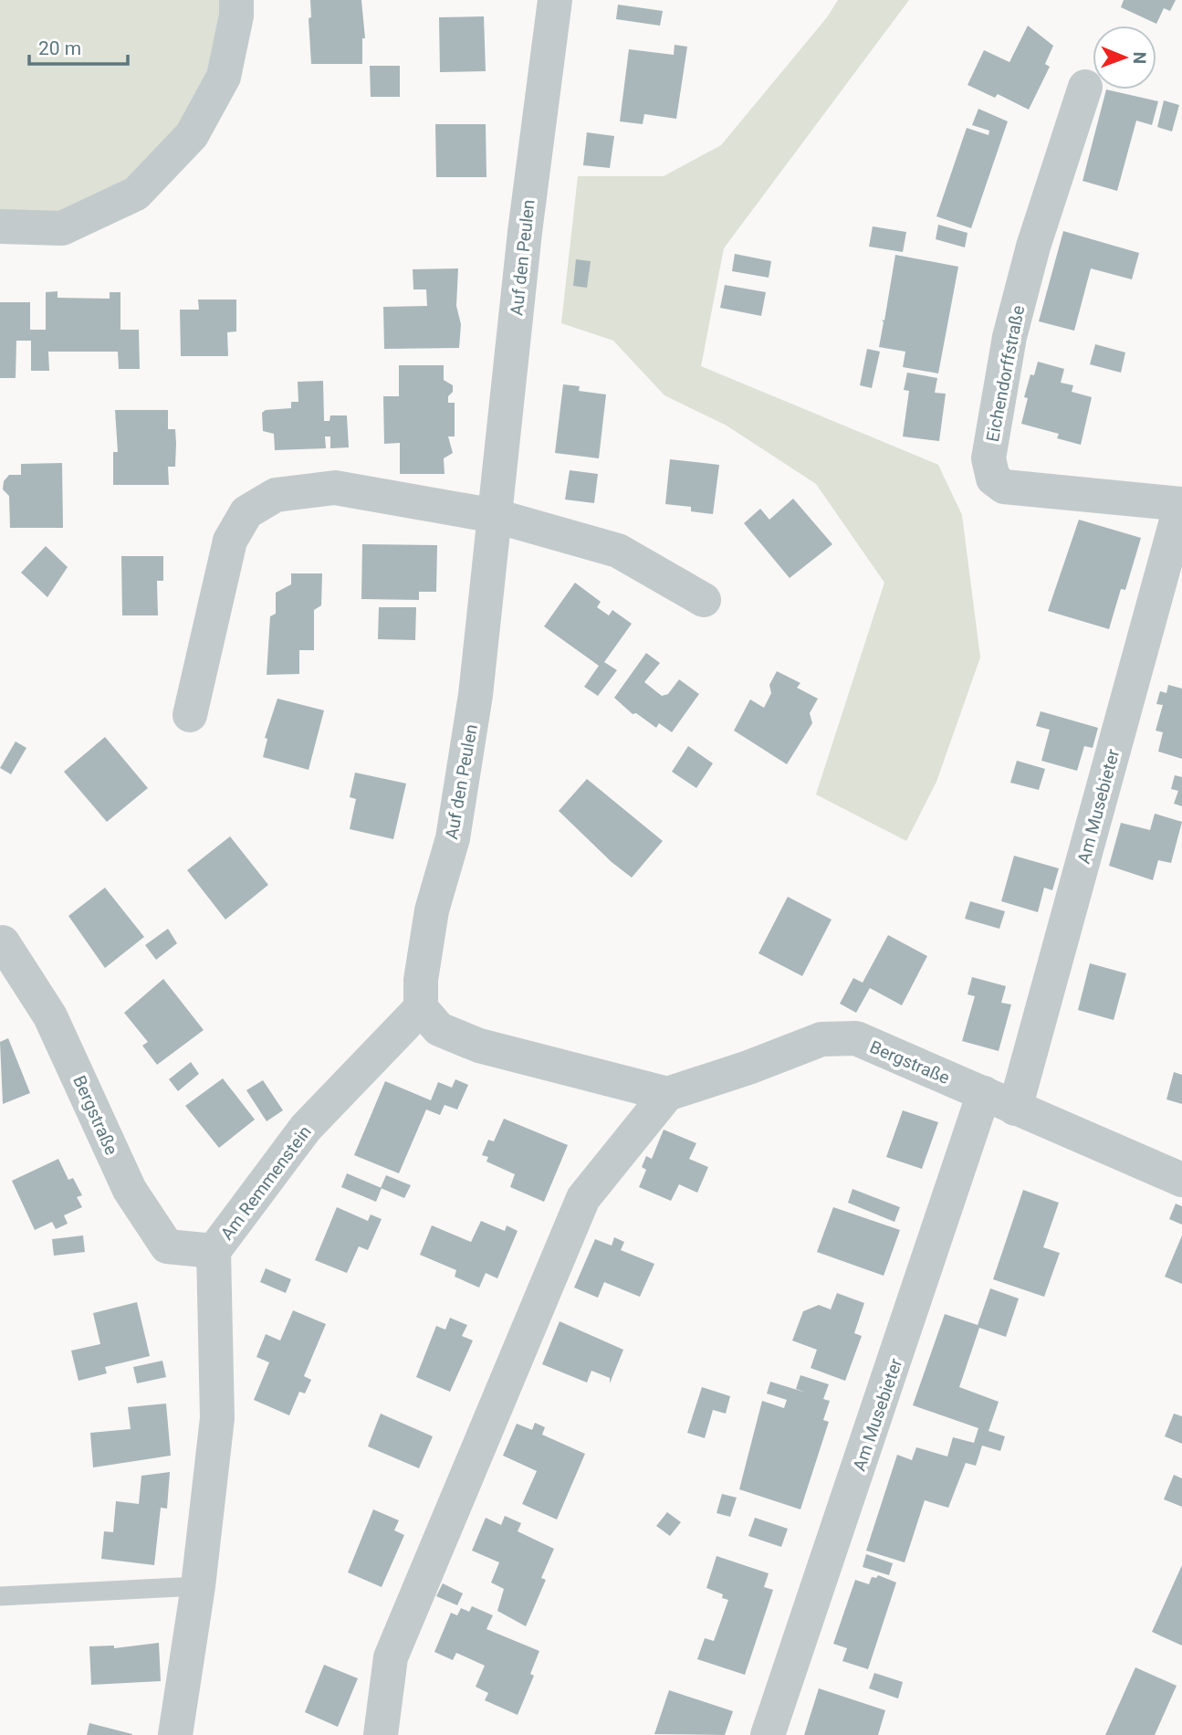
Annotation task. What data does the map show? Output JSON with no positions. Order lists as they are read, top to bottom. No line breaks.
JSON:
{"streets":{"street":["Auf den Peulen","Eichendorffstraße","Am Musebieter","Bergstraße","Am Remmenstein"]},"crossings":[["Auf den Peulen","Am Remmenstein"],["Eichendorffstraße","Am Musebieter"],["Am Musebieter","Bergstraße"],["Bergstraße","Am Remmenstein"]],"scale_bar":"20 m","north":"right"}
